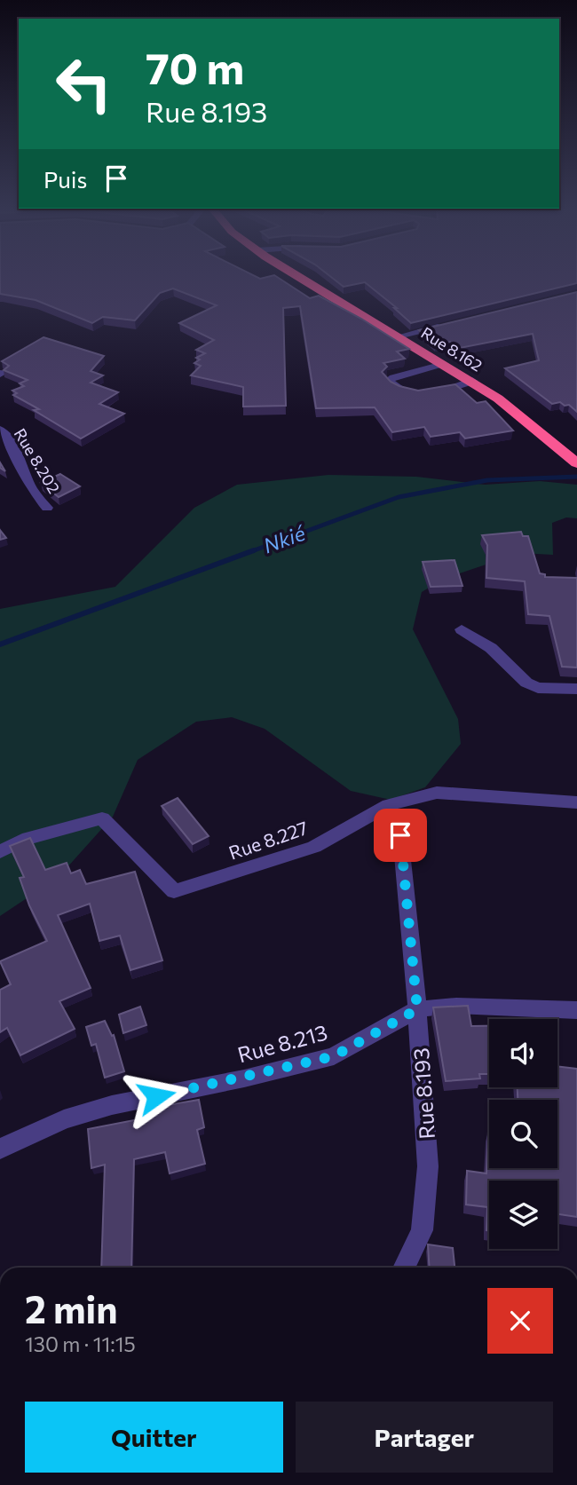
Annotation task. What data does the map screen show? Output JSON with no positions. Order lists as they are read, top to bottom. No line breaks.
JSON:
{"streets":{"highway":["Rue 8.162"],"street":["Rue 8.202","Rue 8.227","Rue 8.213","Rue 8.193"]},"crossings":[["Rue 8.213","Rue 8.193"]],"water":["Nkié"],"page":{"turn":["70 m","Rue 8.193"],"then":"Puis","heading":["2 min","130 m · 11:15"],"buttons":["Quitter","Partager"]}}
